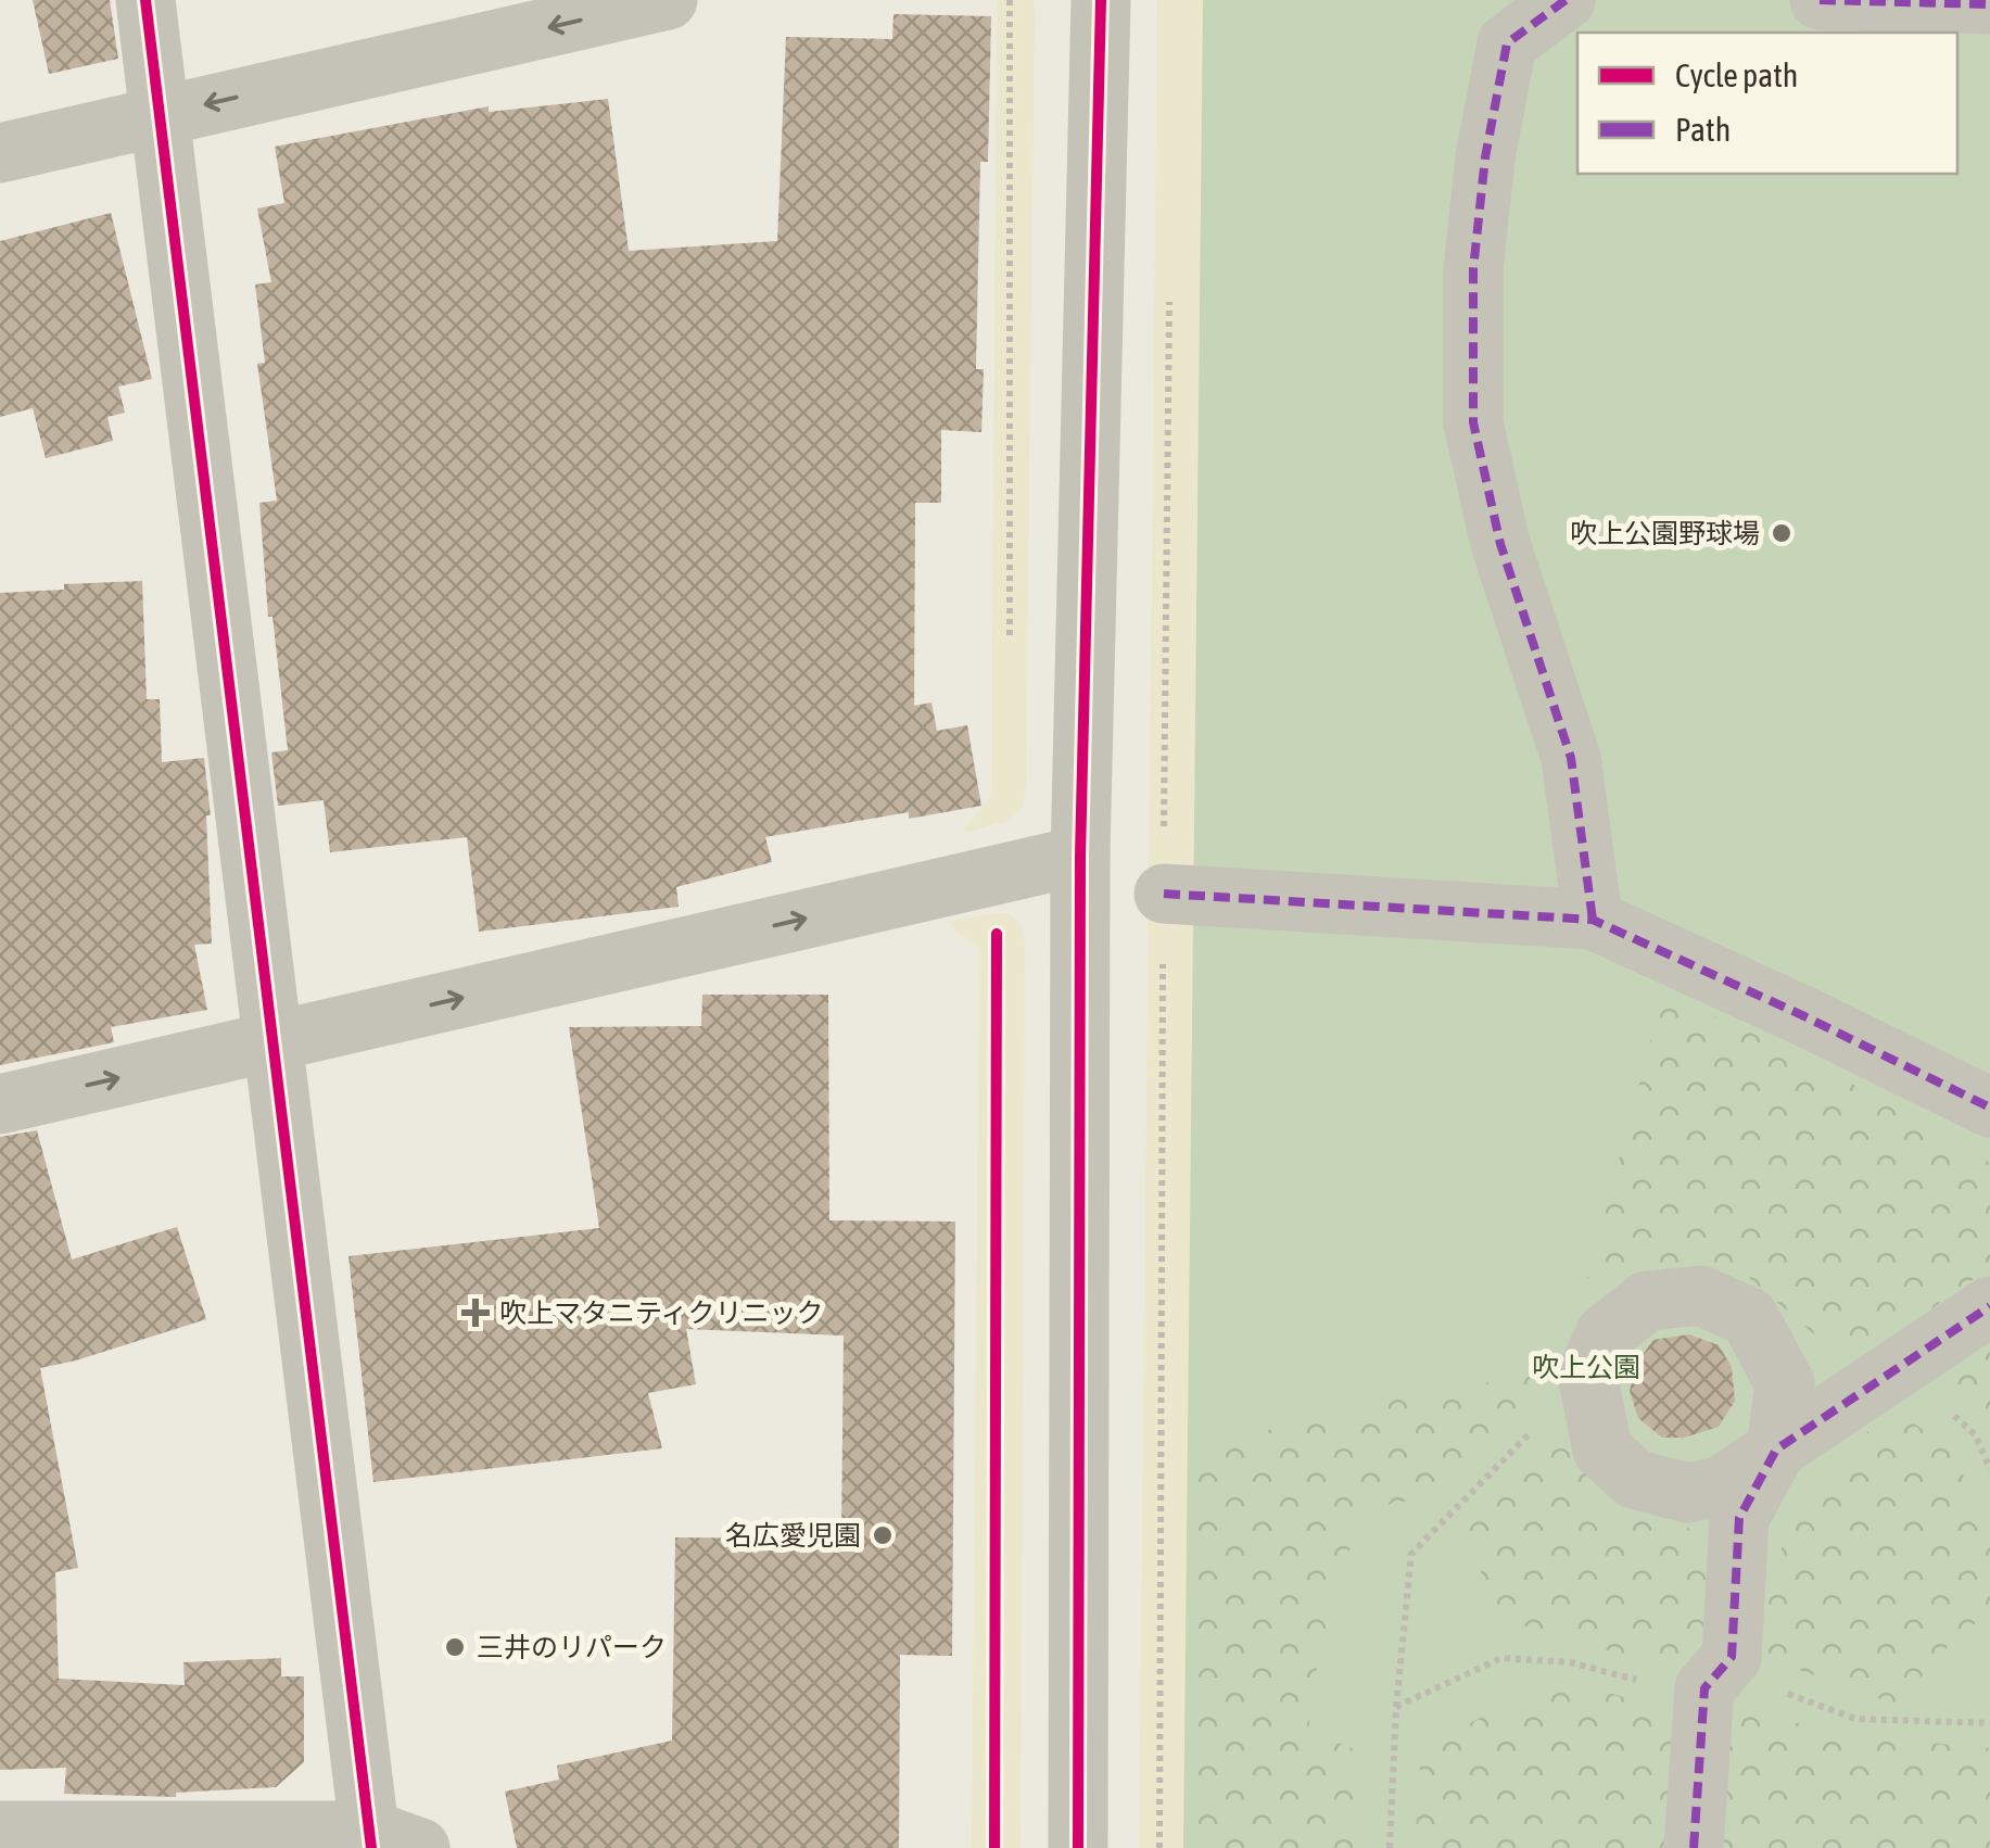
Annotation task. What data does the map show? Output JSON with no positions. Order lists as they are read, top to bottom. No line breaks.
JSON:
{"parks":["吹上公園"],"places":{"other":["吹上公園野球場","名広愛児園","三井のリパーク"],"health":["吹上マタニティクリニック"]},"legend":["Cycle path","Path"]}
